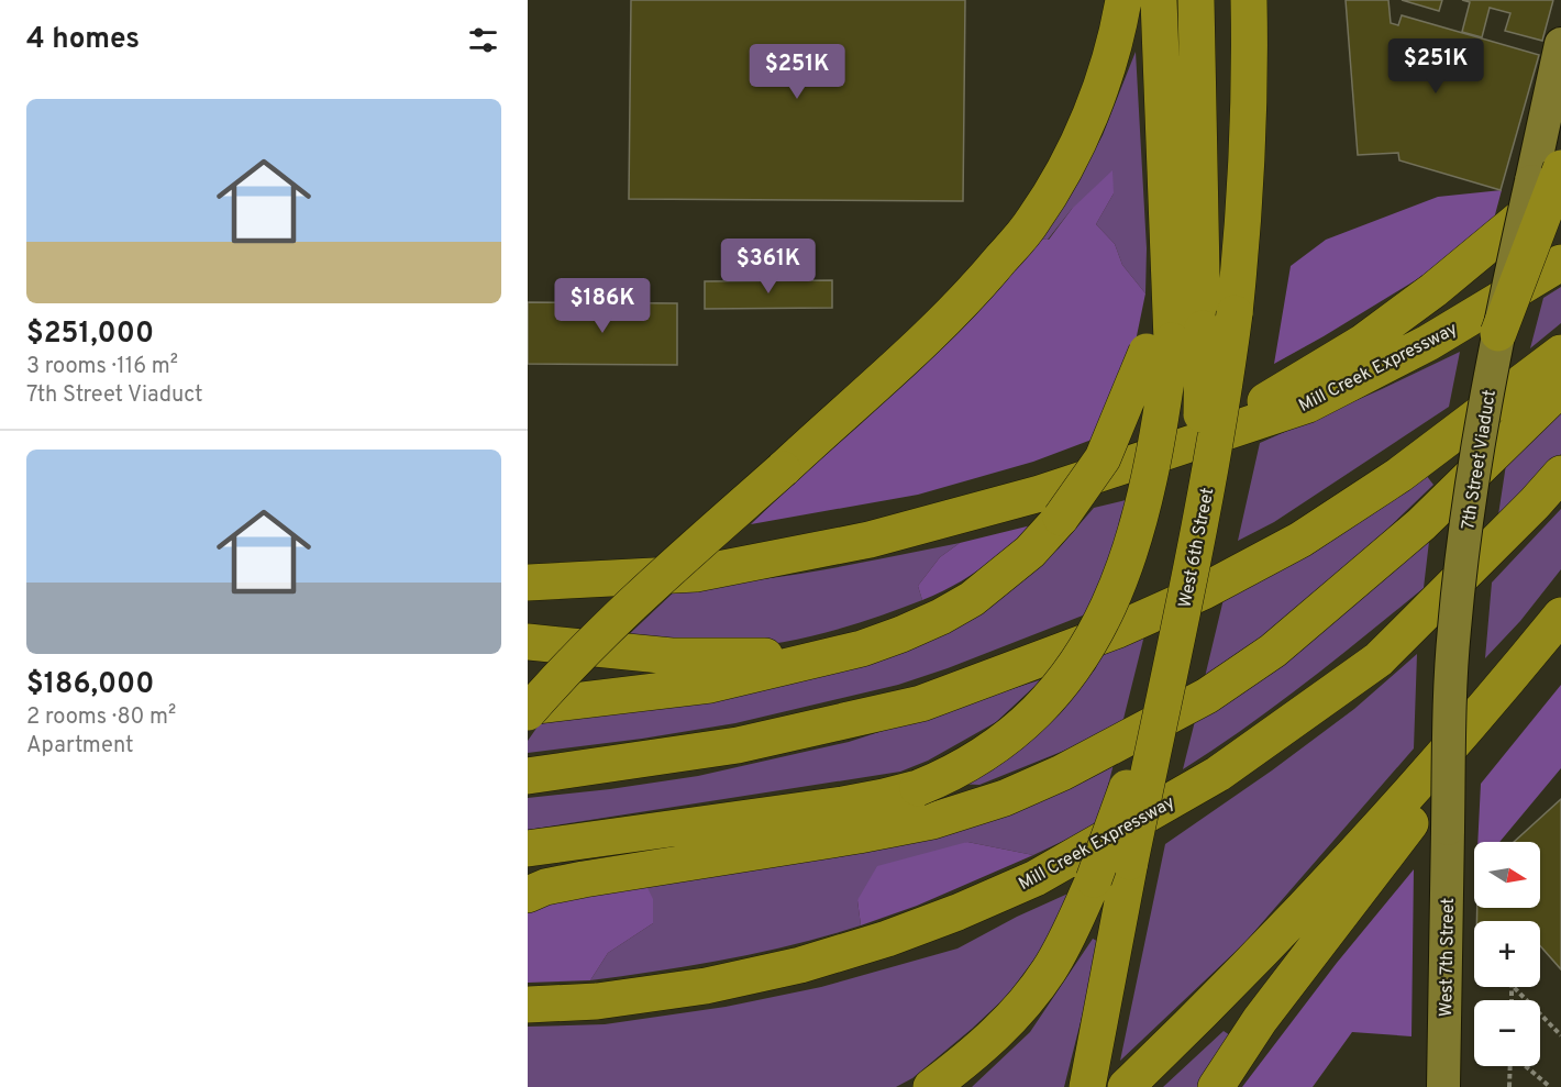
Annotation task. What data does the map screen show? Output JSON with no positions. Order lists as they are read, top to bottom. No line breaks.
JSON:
{"streets":{"highway":["Mill Creek Expressway","West 6th Street"],"main road":["7th Street Viaduct","West 7th Street"]},"crossings":[["7th Street Viaduct","West 7th Street"]],"north":"right","page":{"heading":"4 homes","price":["$251K","$251K","$361K","$186K"],"list":[{"name":"$251,000","note":"3 rooms · 116 m² · 7th Street Viaduct"},{"name":"$186,000","note":"2 rooms · 80 m² · Apartment"}],"map_buttons":["+","−"]}}
